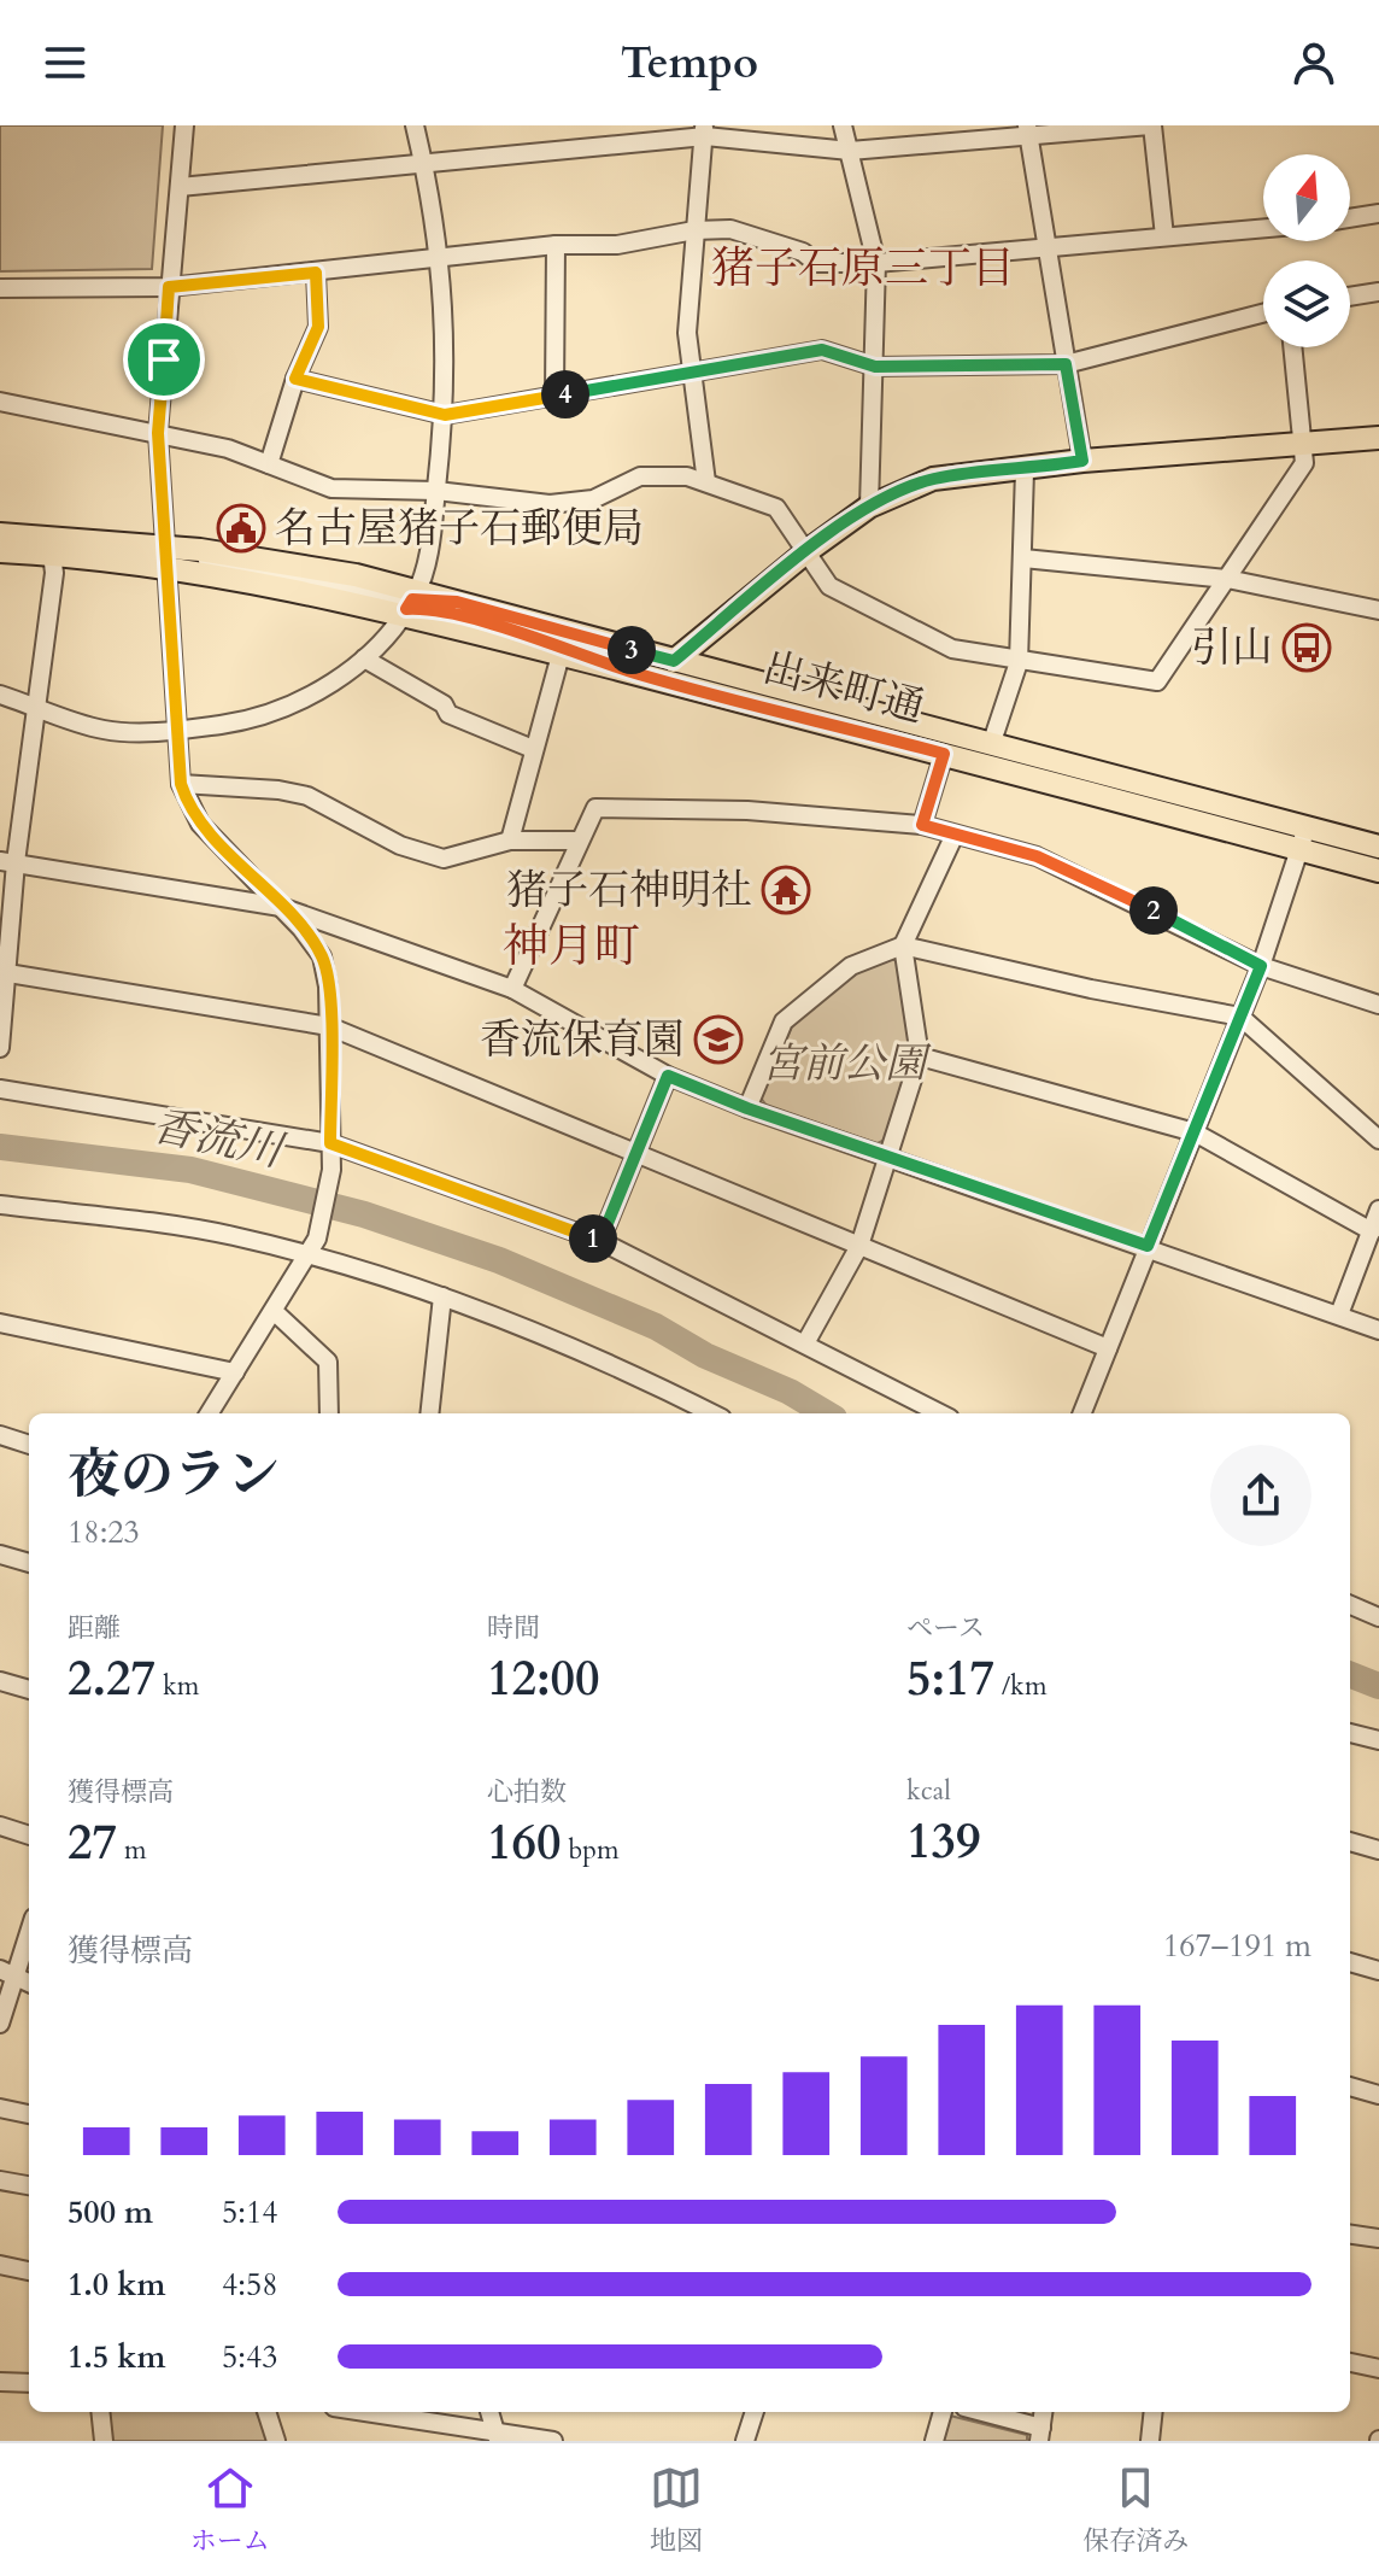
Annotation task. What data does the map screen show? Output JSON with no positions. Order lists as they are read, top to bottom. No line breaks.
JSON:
{"streets":{"main road":["出来町通"]},"districts":["猪子石原三丁目","神月町"],"water":["香流川"],"parks":["宮前公園"],"places":{"public building":["名古屋猪子石郵便局"],"bus stop":["引山"],"temple":["猪子石神明社"],"school or university":["香流保育園"]},"north":"top","page":{"header":"Tempo","pins":["4","3","2","1"],"heading":["夜のラン","18:23"],"stats":[["距離","2.27 km"],["時間","12:00"],["ペース","5:17 /km"],["獲得標高","27 m"],["心拍数","160 bpm"],["kcal","139"]],"chart":["獲得標高","167–191 m"],"list":[{"name":"500 m","note":"5:14"},{"name":"1.0 km","note":"4:58"},{"name":"1.5 km","note":"5:43"}],"tabs":["ホーム","地図","保存済み"]}}
